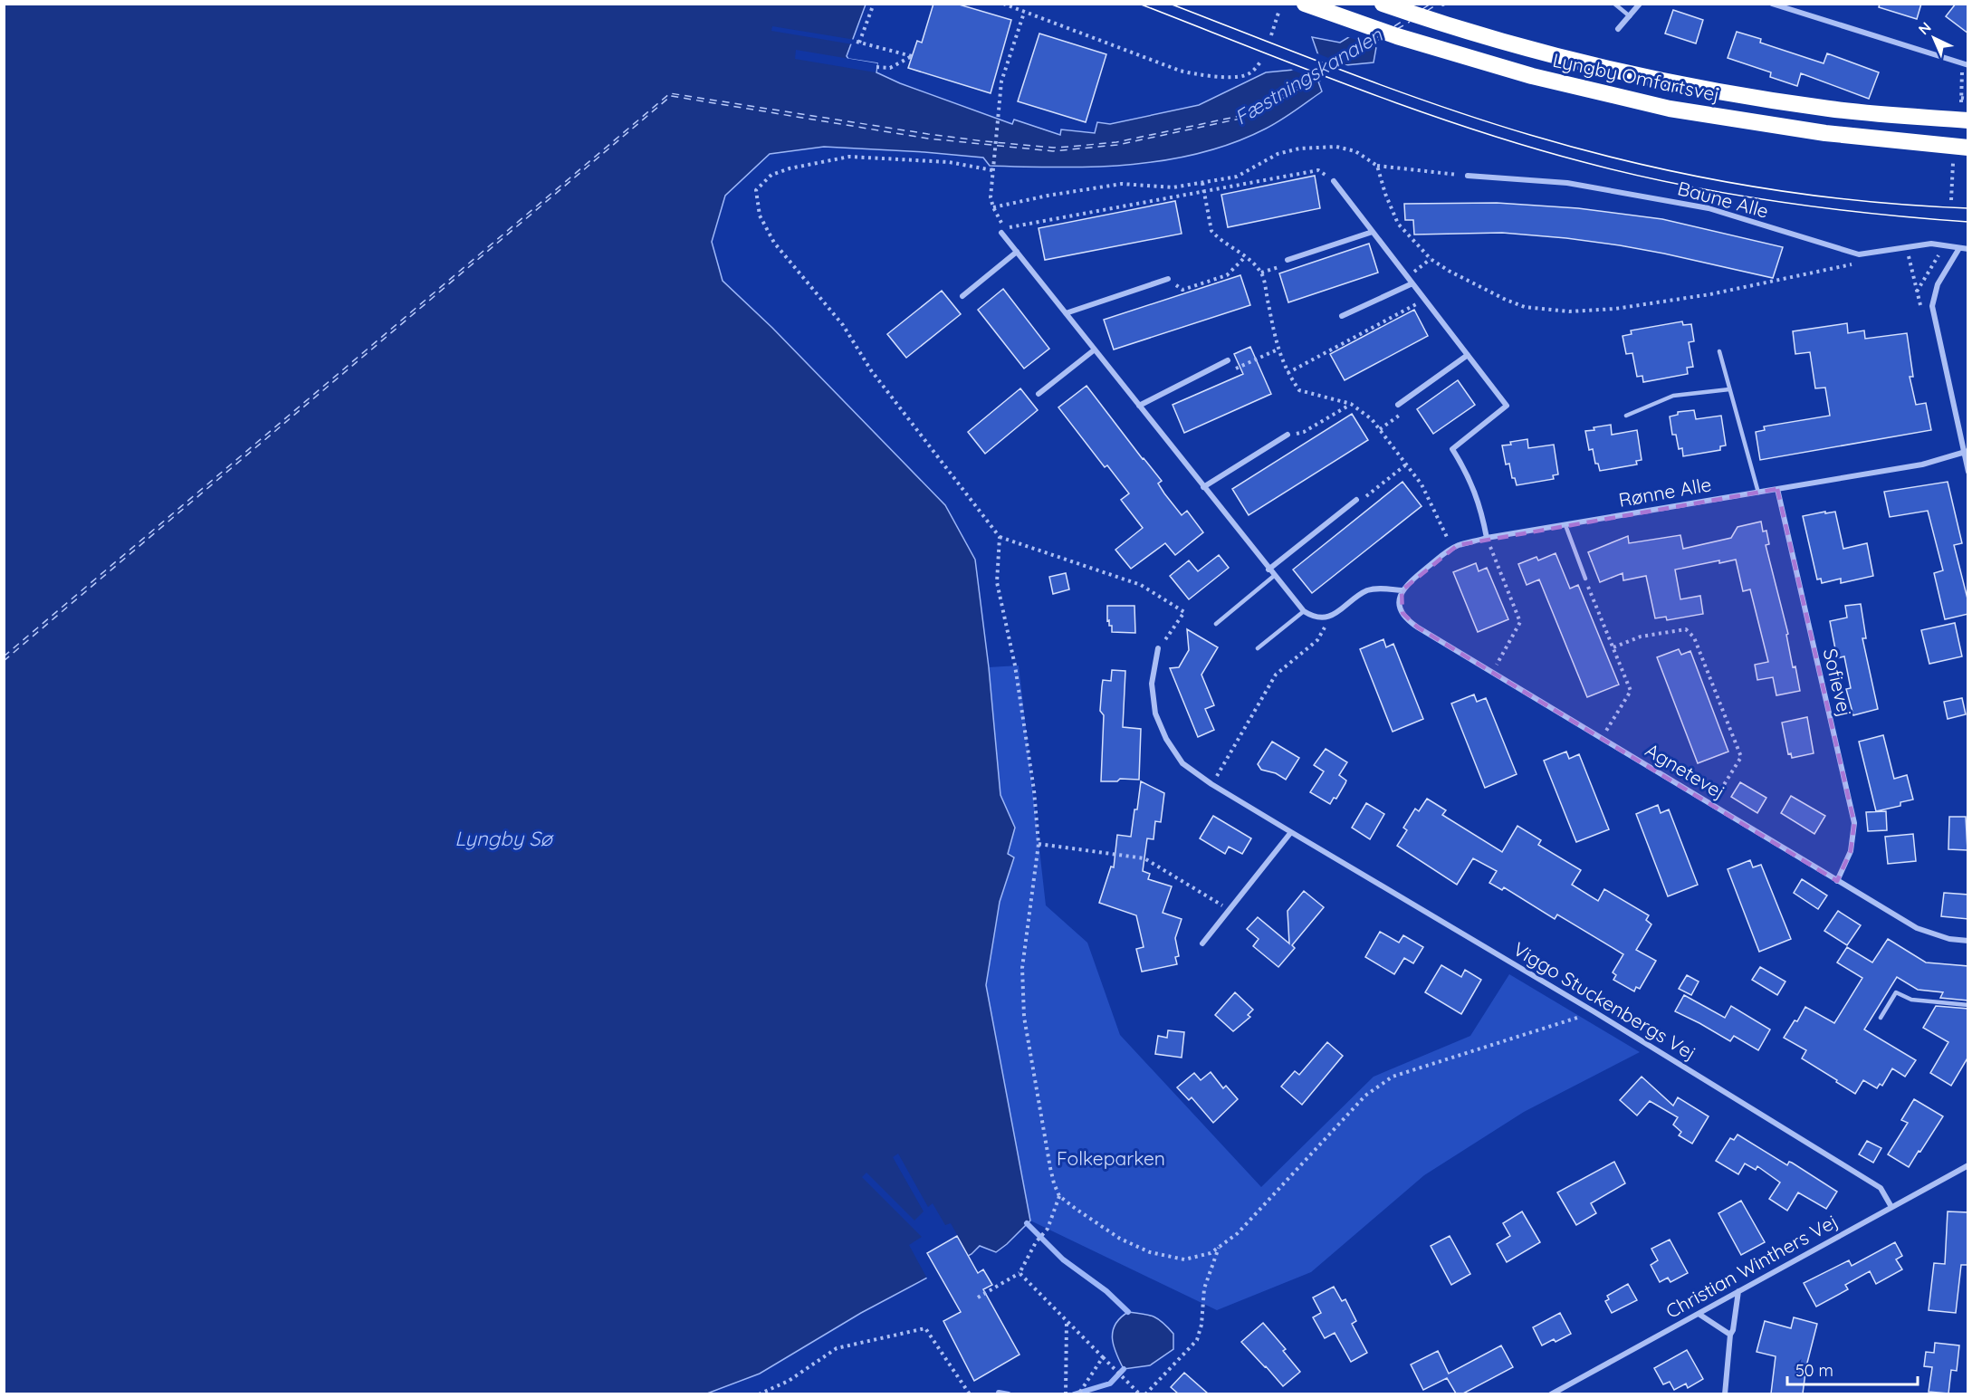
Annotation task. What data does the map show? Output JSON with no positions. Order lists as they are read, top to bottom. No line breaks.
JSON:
{"streets":{"highway":["Lyngby Omfartsvej"],"street":["Baune Alle","Rønne Alle","Sofievej","Agnetevej","Viggo Stuckenbergs Vej","Christian Winthers Vej"]},"crossings":[["Rønne Alle","Sofievej"],["Rønne Alle","Agnetevej"],["Sofievej","Agnetevej"],["Viggo Stuckenbergs Vej","Christian Winthers Vej"]],"water":["Fæstningskanalen","Lyngby Sø"],"parks":["Folkeparken"],"scale_bar":"50 m","north":"top left"}
